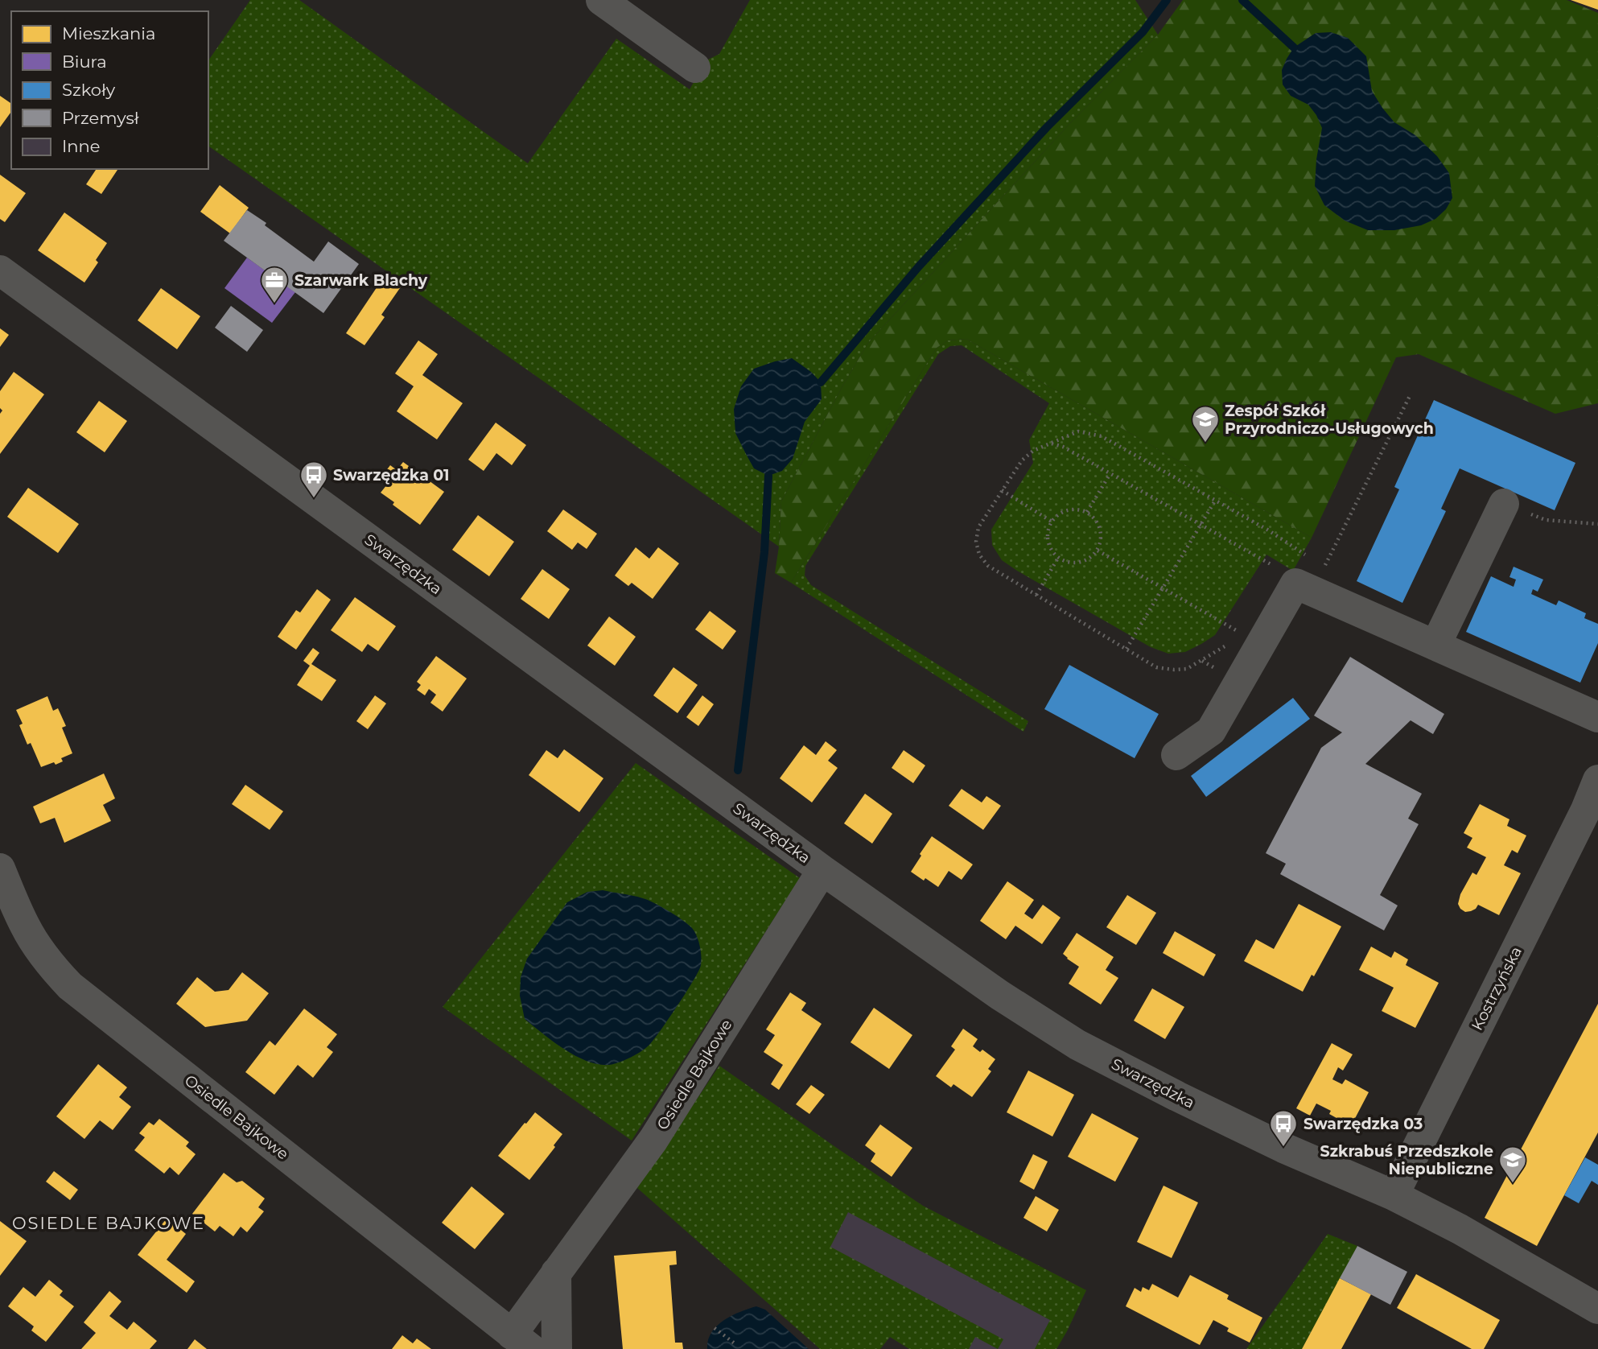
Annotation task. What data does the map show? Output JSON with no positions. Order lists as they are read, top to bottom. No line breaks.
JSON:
{"streets":{"street":["Swarzędzka","Kostrzyńska","Osiedle Bajkowe"]},"crossings":[["Swarzędzka","Kostrzyńska"],["Swarzędzka","Osiedle Bajkowe"]],"districts":["OSIEDLE BAJKOWE"],"places":{"office":["Szarwark Blachy"],"school or university":["Zespół Szkół Przyrodniczo-Usługowych","Szkrabuś Przedszkole Niepubliczne"],"bus stop":["Swarzędzka 01","Swarzędzka 03"]},"legend":["Mieszkania","Biura","Szkoły","Przemysł","Inne"]}
